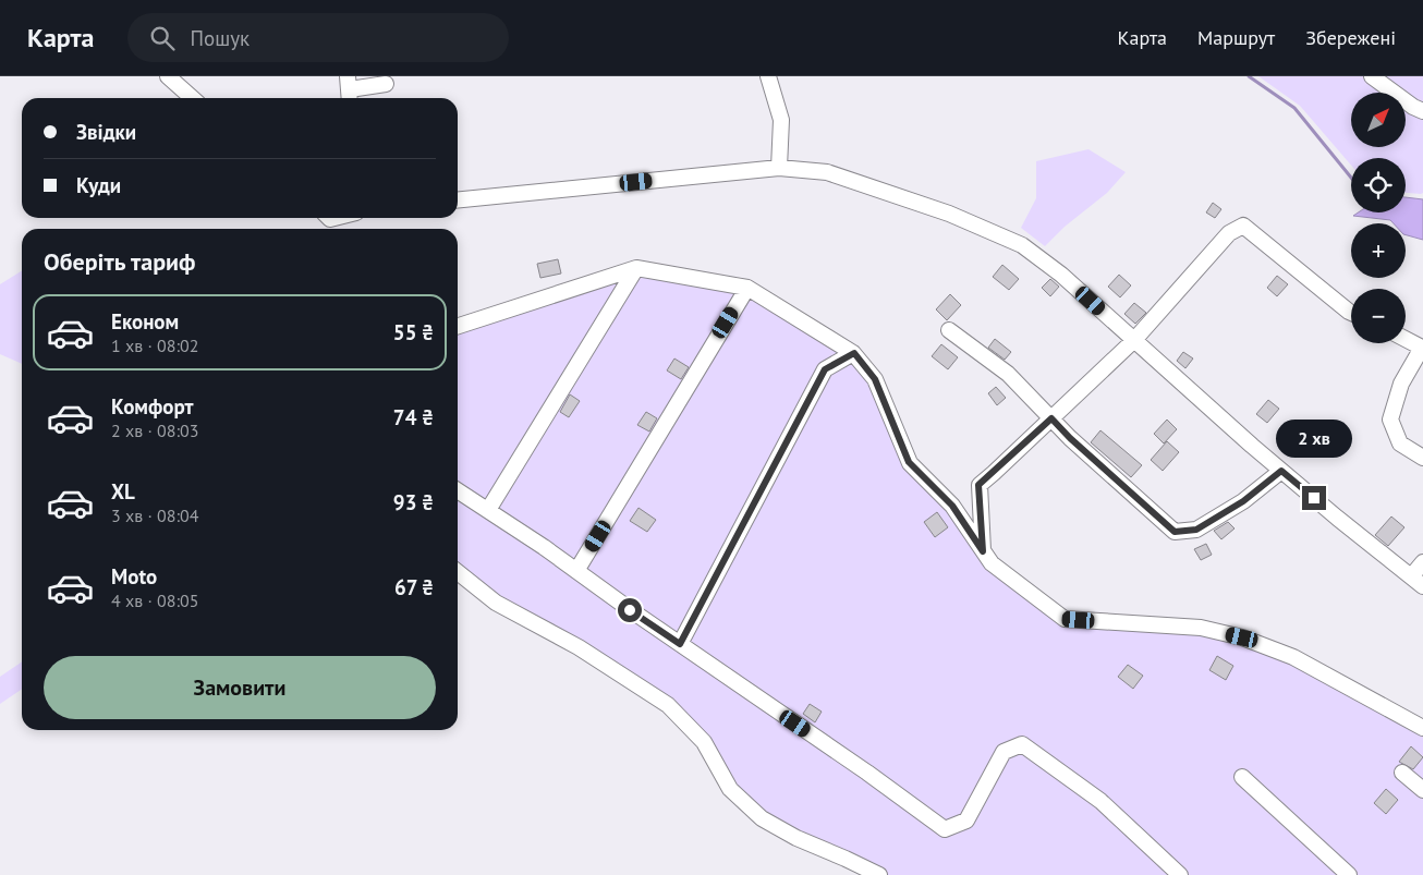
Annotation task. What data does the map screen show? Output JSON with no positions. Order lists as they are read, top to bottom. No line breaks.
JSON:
{"north":"top right","page":{"header":"Карта","search":"Пошук","nav":["Карта","Маршрут","Збережені"],"map_buttons":["+","−"],"banner":["Звідки","Куди"],"heading":"Оберіть тариф","list":[{"name":"Економ","note":"1 хв · 08:02","value":"55 ₴"},{"name":"Комфорт","note":"2 хв · 08:03","value":"74 ₴"},{"name":"XL","note":"3 хв · 08:04","value":"93 ₴"},{"name":"Moto","note":"4 хв · 08:05","value":"67 ₴"}],"bubble":"2 хв","buttons":"Замовити"}}
